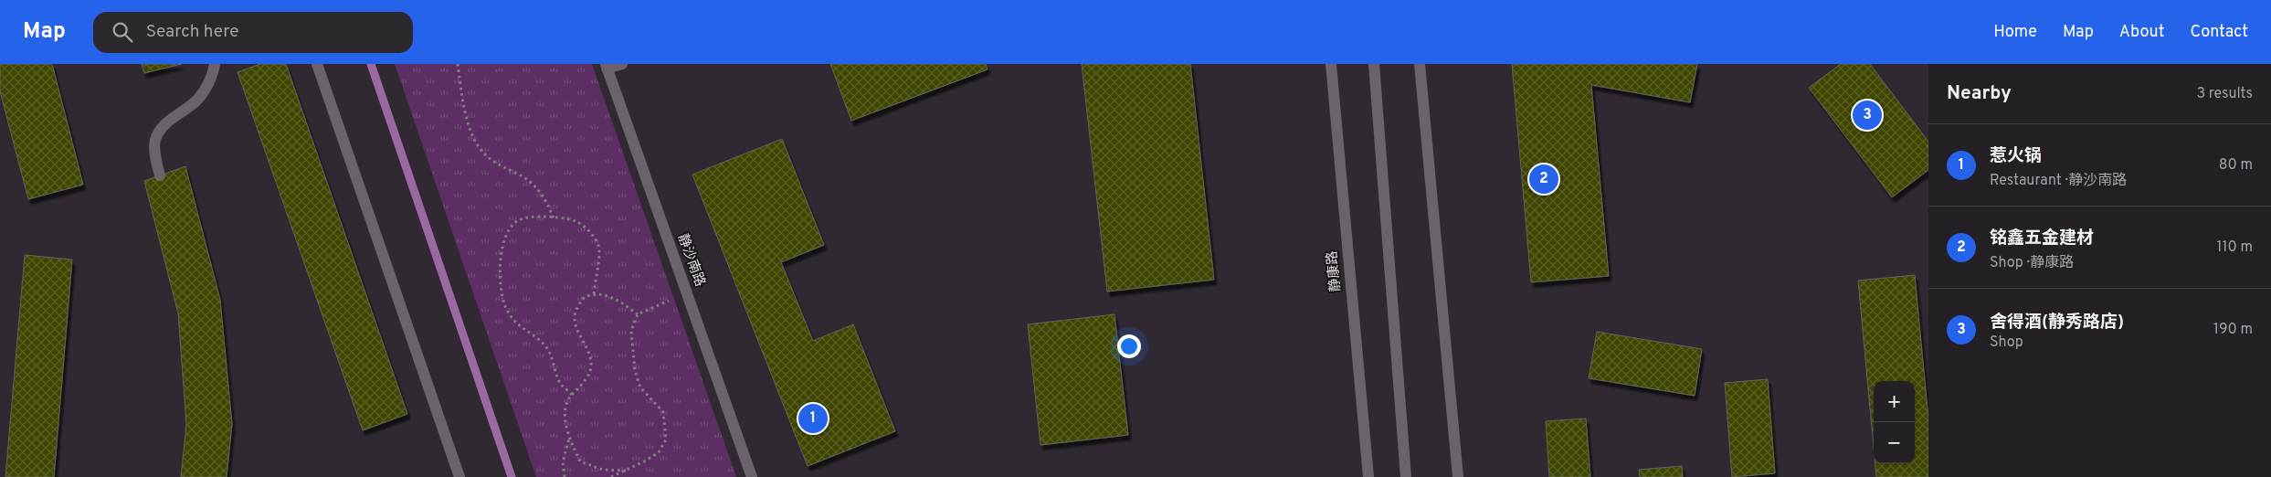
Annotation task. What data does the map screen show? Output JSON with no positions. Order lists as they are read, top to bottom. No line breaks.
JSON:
{"streets":{"street":["静沙南路","静康路"]},"page":{"header":"Map","search":"Search here","nav":["Home","Map","About","Contact"],"heading":["Nearby","3 results"],"pins":["3","2","1"],"list":[{"mark":"1","name":"惹火锅","note":"Restaurant · 静沙南路","value":"80 m"},{"mark":"2","name":"铭鑫五金建材","note":"Shop · 静康路","value":"110 m"},{"mark":"3","name":"舍得酒(静秀路店)","note":"Shop","value":"190 m"}],"map_buttons":["+","−"]}}
